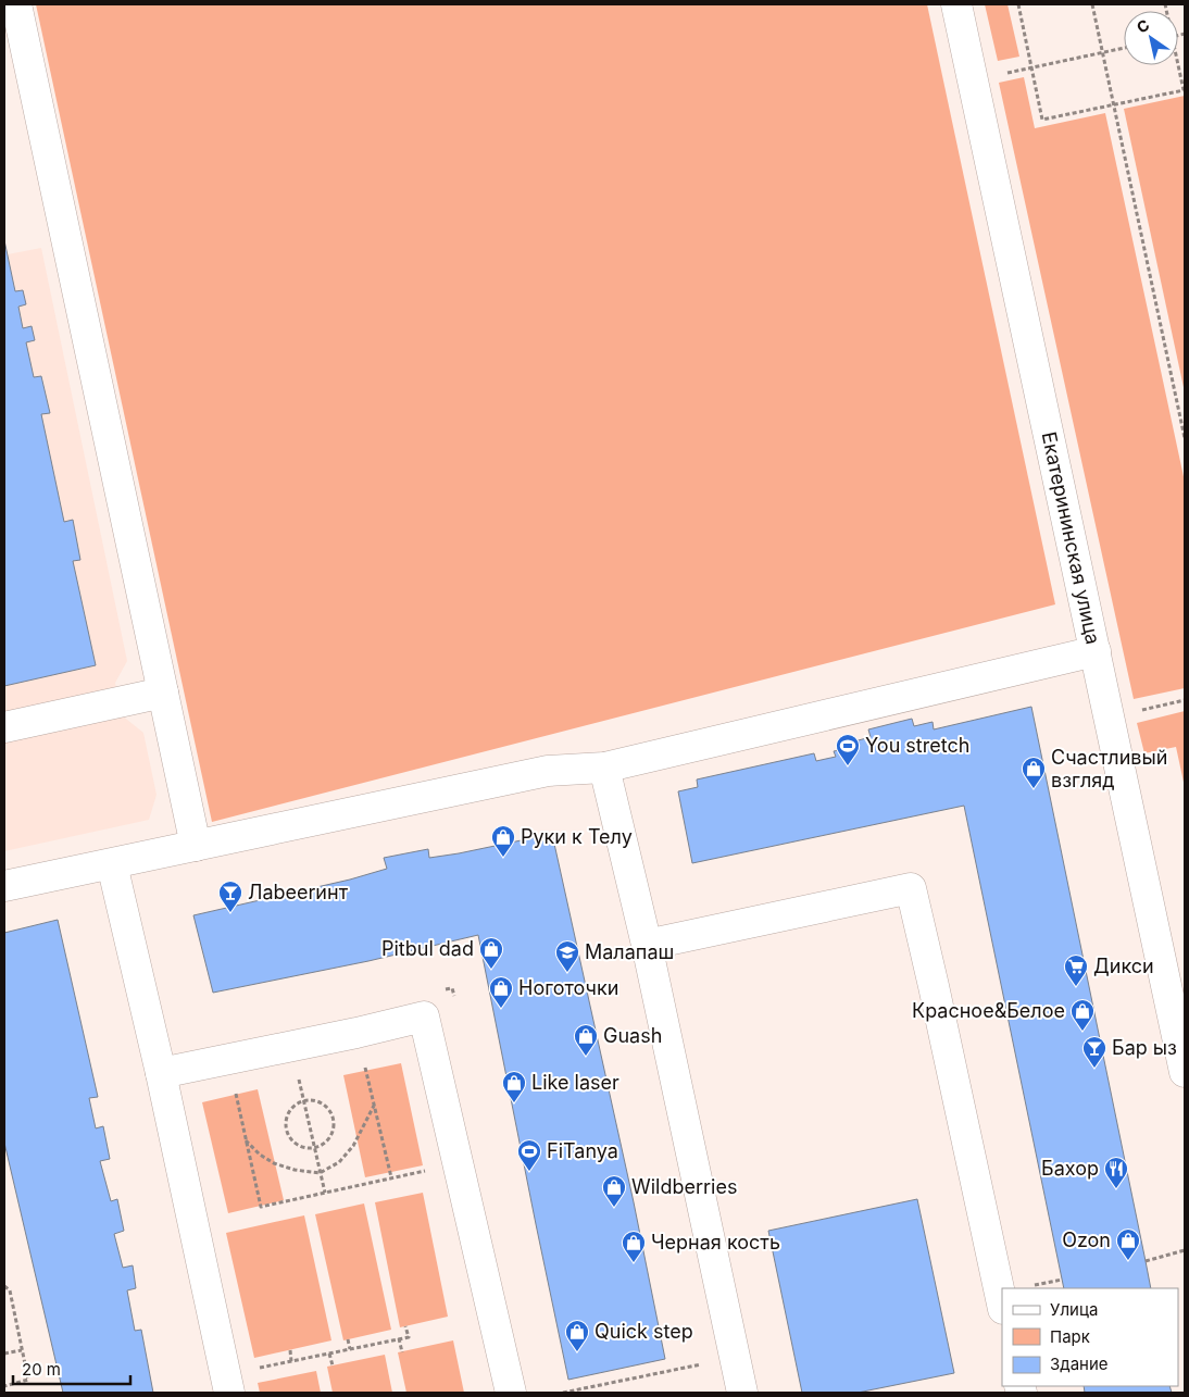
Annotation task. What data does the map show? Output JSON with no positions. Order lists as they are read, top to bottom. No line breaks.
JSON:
{"streets":{"street":["Екатерининская улица"]},"places":{"sports":["You stretch","FiTanya"],"shop":["Счастливый взгляд","Руки к Телу","Pitbul dad","Ноготочки","Красное&Белое","Guash","Like laser","Wildberries","Ozon","Черная кость","Quick step"],"bar":["Лаbeerинт","Бар ыз"],"school or university":["Малапаш"],"supermarket":["Дикси"],"restaurant":["Бахор"]},"legend":["Улица","Парк","Здание"],"scale_bar":"20 m","north":"top left"}
